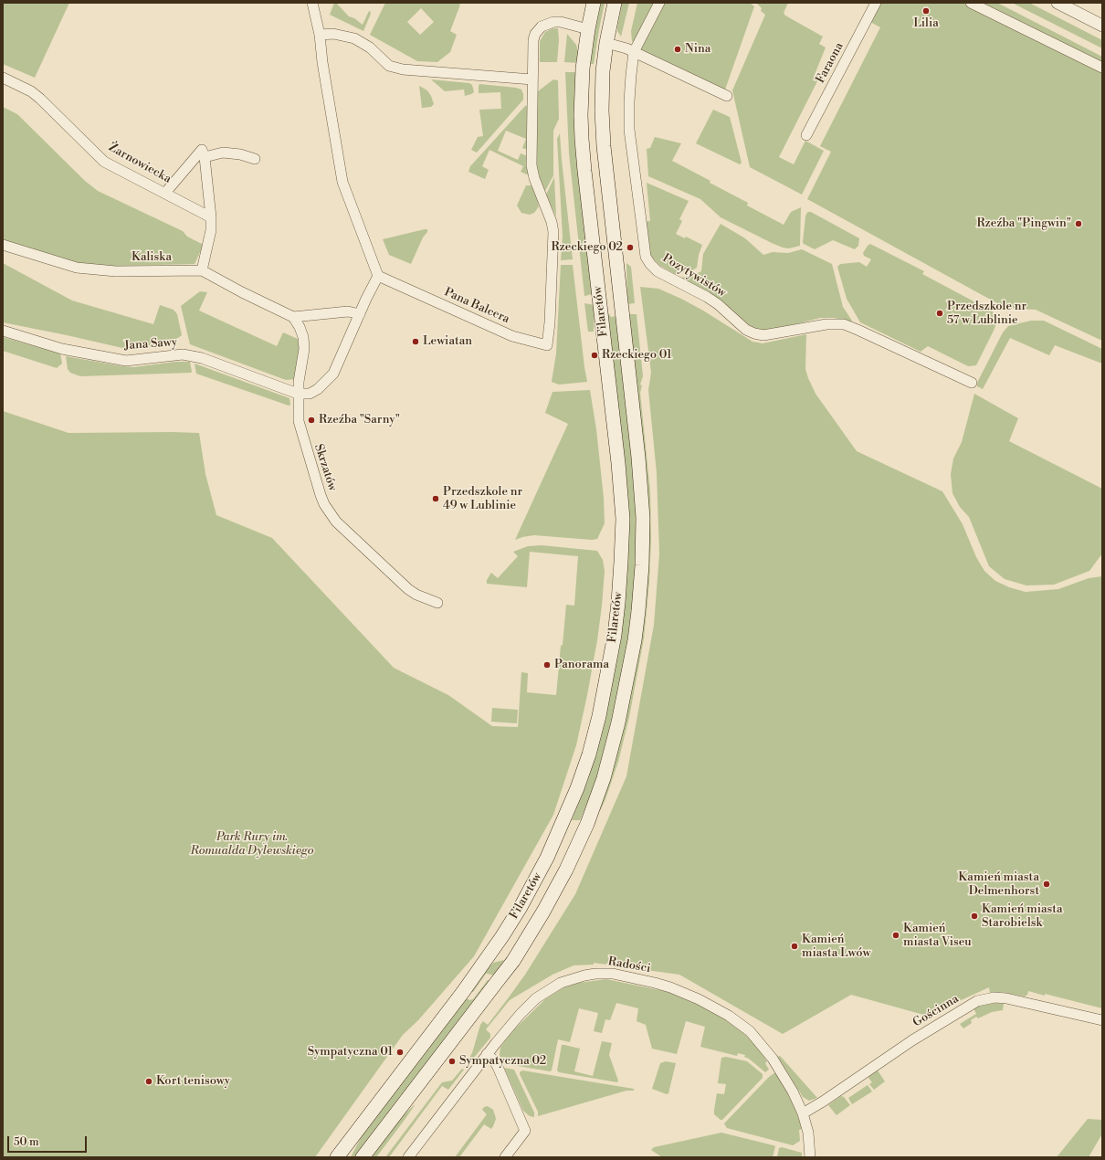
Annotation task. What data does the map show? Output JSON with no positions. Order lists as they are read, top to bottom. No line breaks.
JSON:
{"streets":{"main road":["Filaretów"],"street":["Faraona","Żarnowiecka","Kaliska","Pozytywistów","Pana Balcera","Jana Sawy","Skrzatów","Radości","Gościnna"]},"crossings":[["Pana Balcera","Filaretów"],["Jana Sawy","Skrzatów"],["Radości","Gościnna"]],"parks":["Park Rury im. Romualda Dylewskiego"],"places":["Lilia","Nina","Rzeźba \"Pingwin\"","Rzeckiego 02","Przedszkole nr 57 w Lublinie","Lewiatan","Rzeckiego 01","Rzeźba \"Sarny\"","Przedszkole nr 49 w Lublinie","Panorama","Kamień miasta Delmenhorst","Kamień miasta Starobielsk","Kamień miasta Viseu","Kamień miasta Lwów","Sympatyczna 01","Sympatyczna 02","Kort tenisowy"],"scale_bar":"50 m"}
